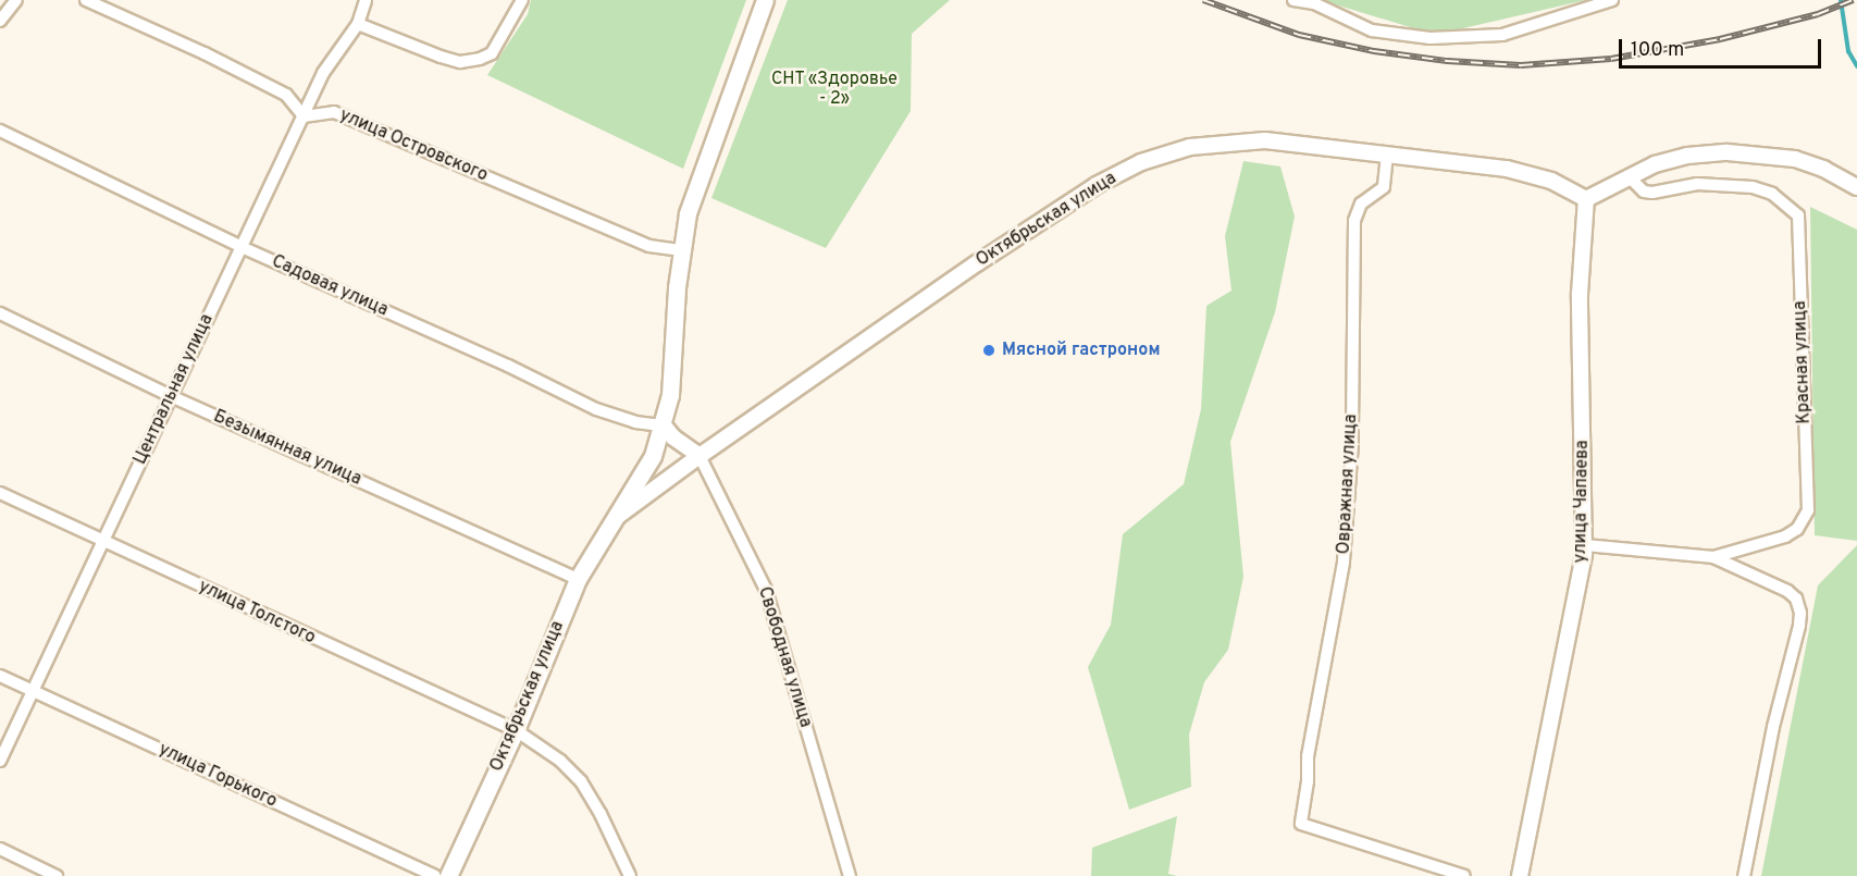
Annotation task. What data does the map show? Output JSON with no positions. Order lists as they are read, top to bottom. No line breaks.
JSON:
{"streets":{"main road":["Октябрьская улица"],"street":["улица Островского","Садовая улица","Красная улица","Центральная улица","Безымянная улица","Овражная улица","улица Чапаева","улица Толстого","Свободная улица","улица Горького"]},"crossings":[["улица Островского","Октябрьская улица"],["улица Островского","Центральная улица"],["Октябрьская улица","Садовая улица"],["Октябрьская улица","Безымянная улица"],["Октябрьская улица","Овражная улица"],["Октябрьская улица","улица Чапаева"],["Октябрьская улица","улица Толстого"],["Октябрьская улица","Свободная улица"],["Садовая улица","Центральная улица"],["Садовая улица","Свободная улица"],["Центральная улица","Безымянная улица"],["Центральная улица","улица Толстого"],["Центральная улица","улица Горького"]],"parks":["СНТ «Здоровье - 2»"],"places":["Мясной гастроном"],"scale_bar":"100 m"}
